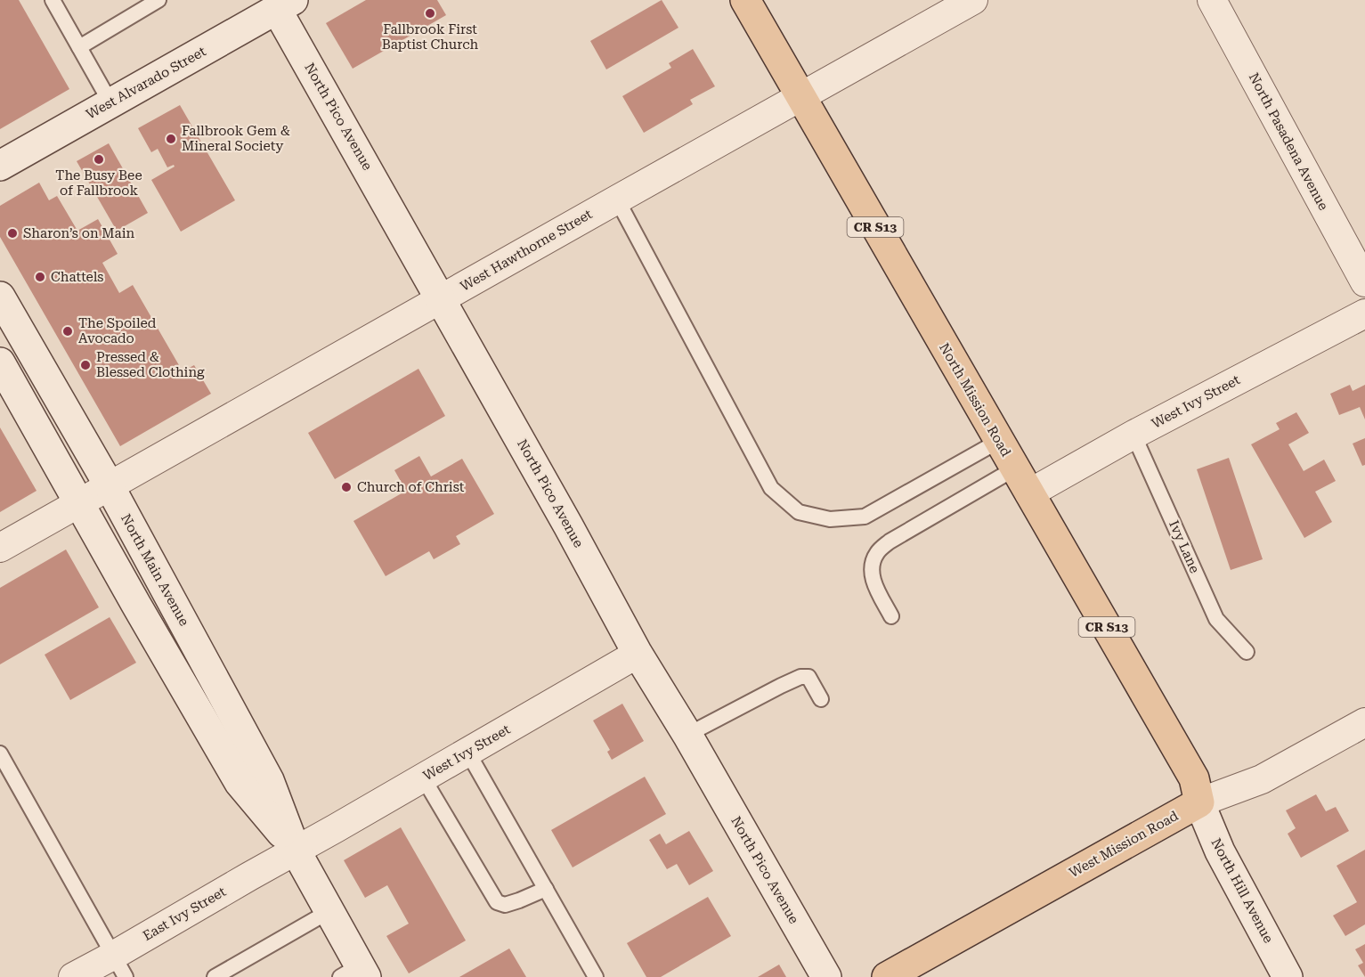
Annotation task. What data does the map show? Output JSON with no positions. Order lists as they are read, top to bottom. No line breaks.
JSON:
{"streets":{"main road":["CR S13","North Mission Road","West Mission Road"],"street":["West Alvarado Street","North Pico Avenue","North Pasadena Avenue","West Hawthorne Street","West Ivy Street","North Main Avenue","North Hill Avenue","East Ivy Street"],"lane":["Ivy Lane"]},"crossings":[["West Alvarado Street","North Pico Avenue"],["North Pico Avenue","West Hawthorne Street"],["North Pico Avenue","West Ivy Street"],["West Hawthorne Street","North Mission Road"],["West Hawthorne Street","North Main Avenue"],["North Mission Road","West Ivy Street"],["North Mission Road","West Mission Road"],["North Mission Road","North Hill Avenue"],["West Ivy Street","Ivy Lane"],["West Ivy Street","North Main Avenue"],["West Ivy Street","East Ivy Street"],["North Main Avenue","East Ivy Street"],["West Mission Road","North Hill Avenue"]],"places":["Fallbrook First Baptist Church","Fallbrook Gem & Mineral Society","The Busy Bee of Fallbrook","Sharon’s on Main","Chattels","The Spoiled Avocado","Pressed & Blessed Clothing","Church of Christ"]}
